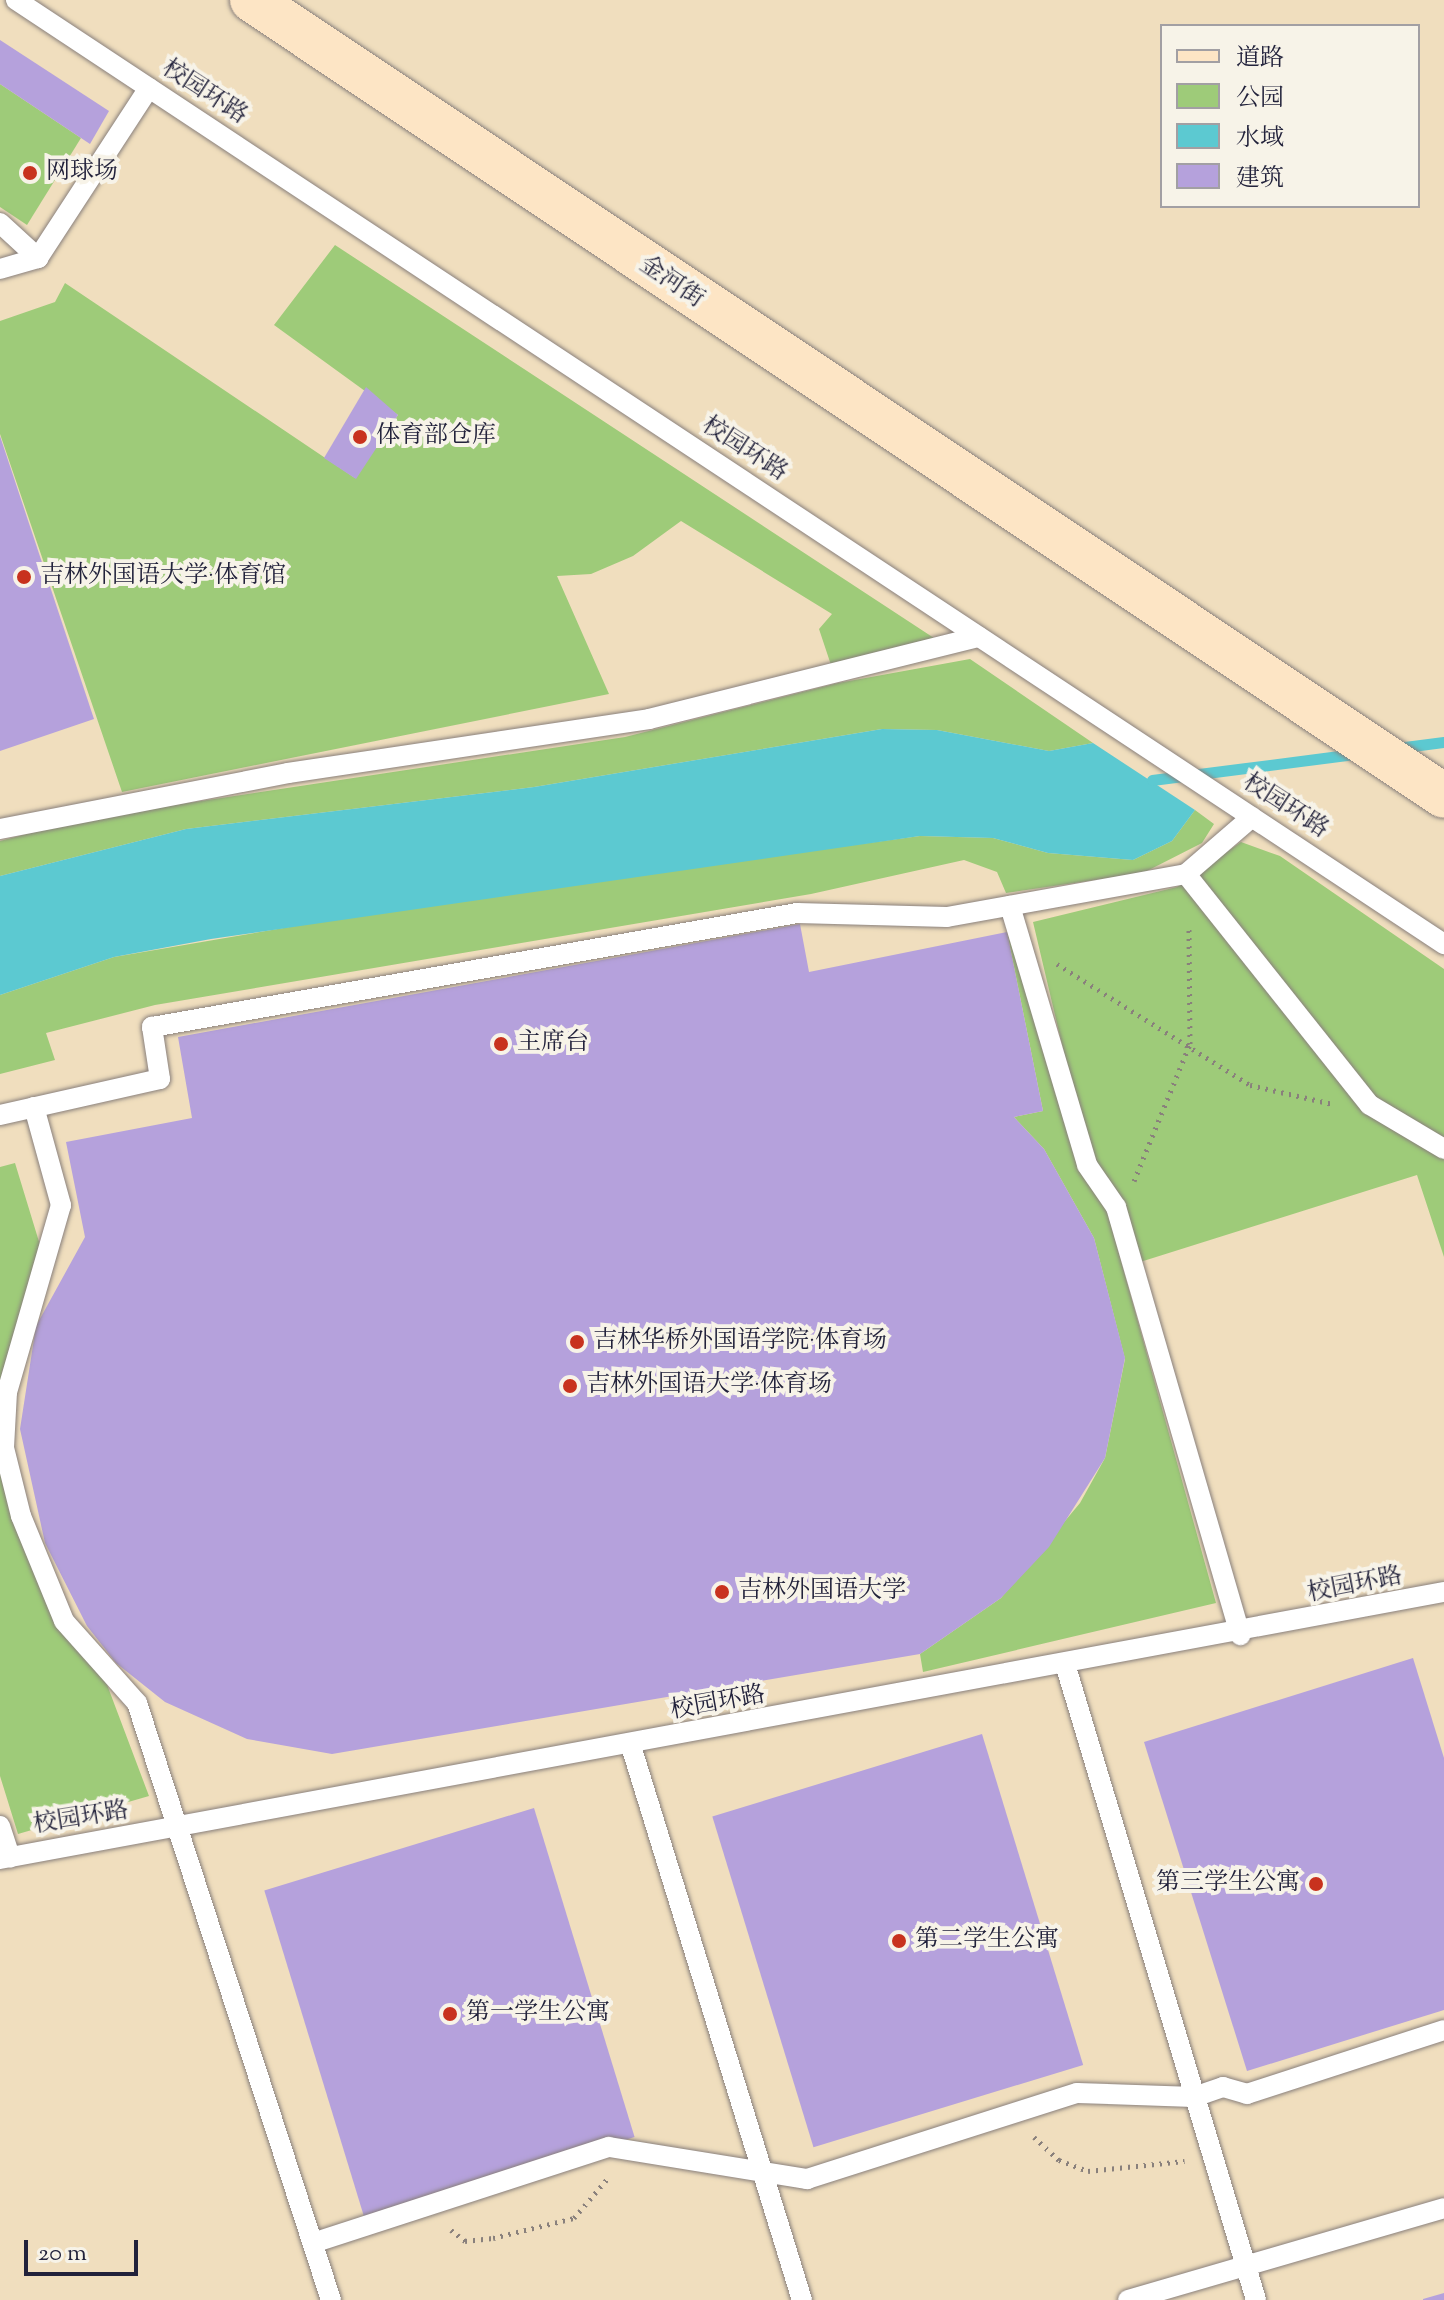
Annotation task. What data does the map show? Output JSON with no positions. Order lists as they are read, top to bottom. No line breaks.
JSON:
{"streets":{"street":["金河街"],"lane":["校园环路"]},"places":["网球场","体育部仓库","吉林外国语大学·体育馆","主席台","吉林华桥外国语学院·体育场","吉林外国语大学·体育场","吉林外国语大学","第三学生公寓","第二学生公寓","第一学生公寓"],"legend":["道路","公园","水域","建筑"],"scale_bar":"20 m"}
